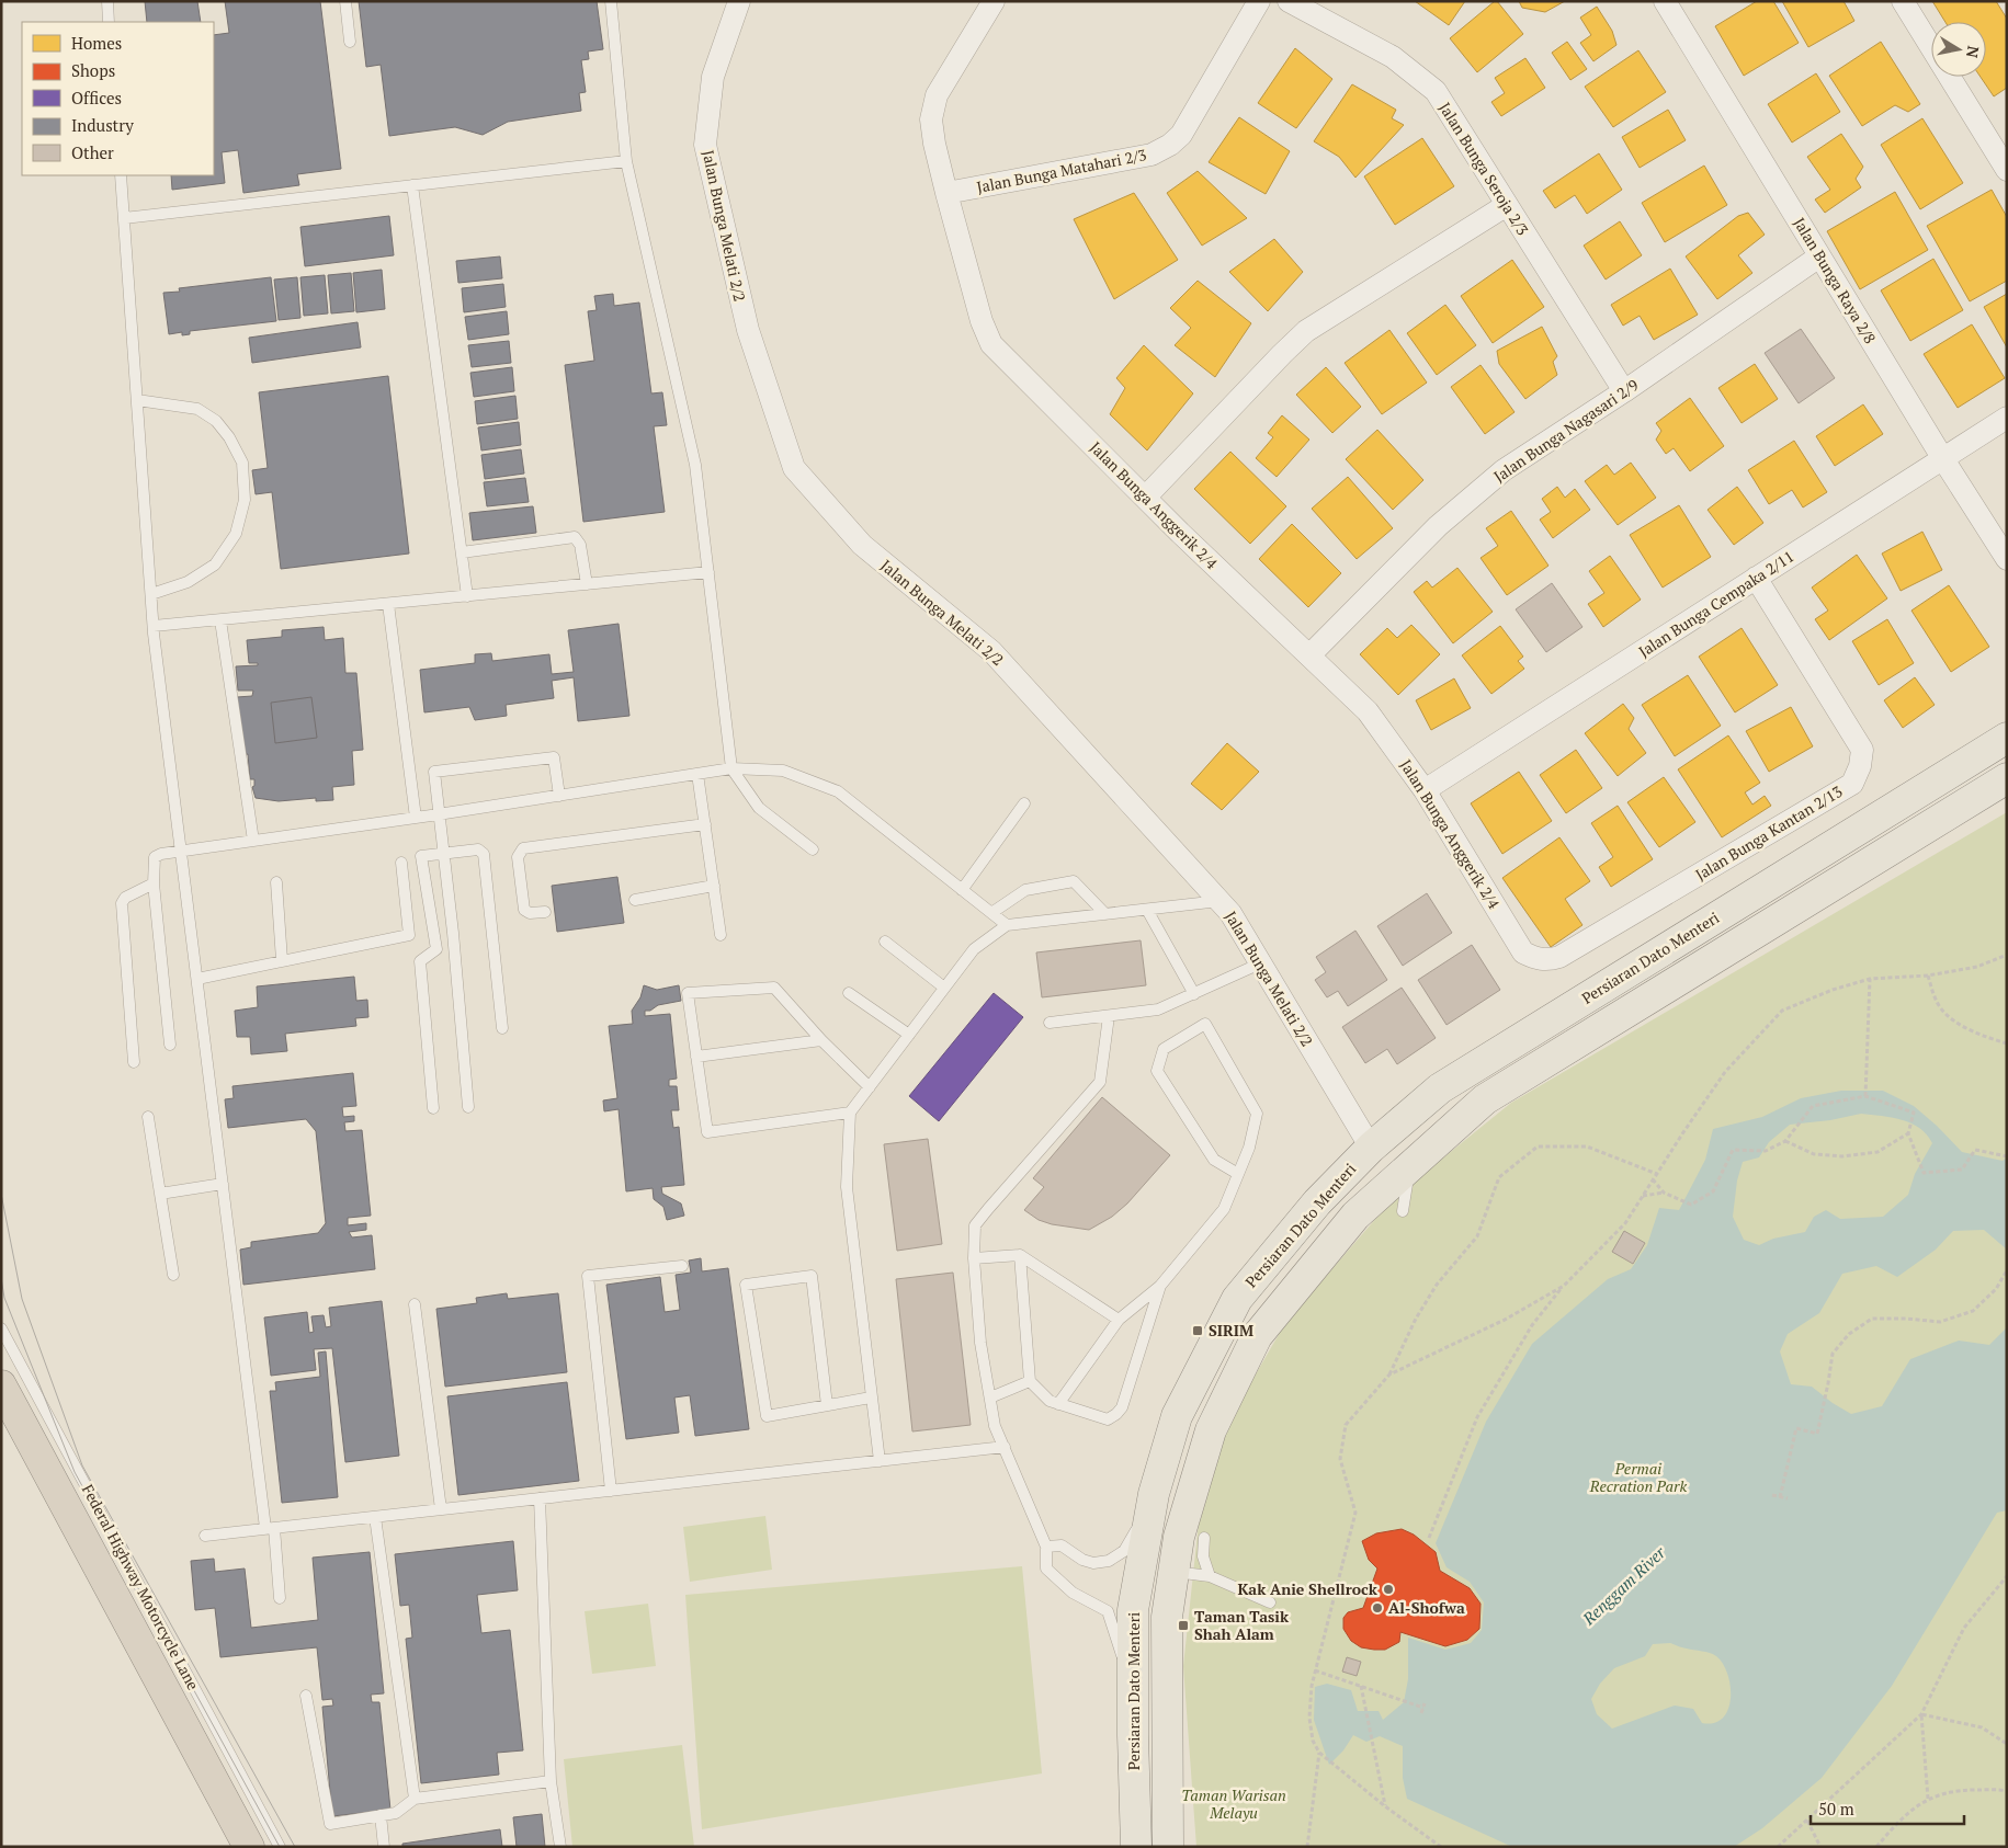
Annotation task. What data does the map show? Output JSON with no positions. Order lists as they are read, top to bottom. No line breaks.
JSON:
{"streets":{"main road":["Persiaran Dato Menteri"],"street":["Jalan Bunga Seroja 2/3","Jalan Bunga Matahari 2/3","Jalan Bunga Melati 2/2","Jalan Bunga Raya 2/8","Jalan Bunga Nagasari 2/9","Jalan Bunga Anggerik 2/4","Jalan Bunga Cempaka 2/11","Jalan Bunga Kantan 2/13"],"lane":["Federal Highway Motorcycle Lane"]},"crossings":[["Jalan Bunga Seroja 2/3","Jalan Bunga Nagasari 2/9"],["Jalan Bunga Matahari 2/3","Jalan Bunga Anggerik 2/4"],["Jalan Bunga Melati 2/2","Persiaran Dato Menteri"],["Jalan Bunga Raya 2/8","Jalan Bunga Nagasari 2/9"],["Jalan Bunga Raya 2/8","Jalan Bunga Cempaka 2/11"],["Jalan Bunga Nagasari 2/9","Jalan Bunga Anggerik 2/4"],["Jalan Bunga Anggerik 2/4","Jalan Bunga Cempaka 2/11"],["Jalan Bunga Anggerik 2/4","Jalan Bunga Kantan 2/13"],["Jalan Bunga Cempaka 2/11","Jalan Bunga Kantan 2/13"]],"water":["Renggam River"],"parks":["Permai Recration Park","Taman Warisan Melayu"],"places":{"transit":["SIRIM","Taman Tasik Shah Alam"],"other":["Kak Anie Shellrock","Al-Shofwa"]},"legend":["Homes","Shops","Offices","Industry","Other"],"scale_bar":"50 m","north":"right"}
